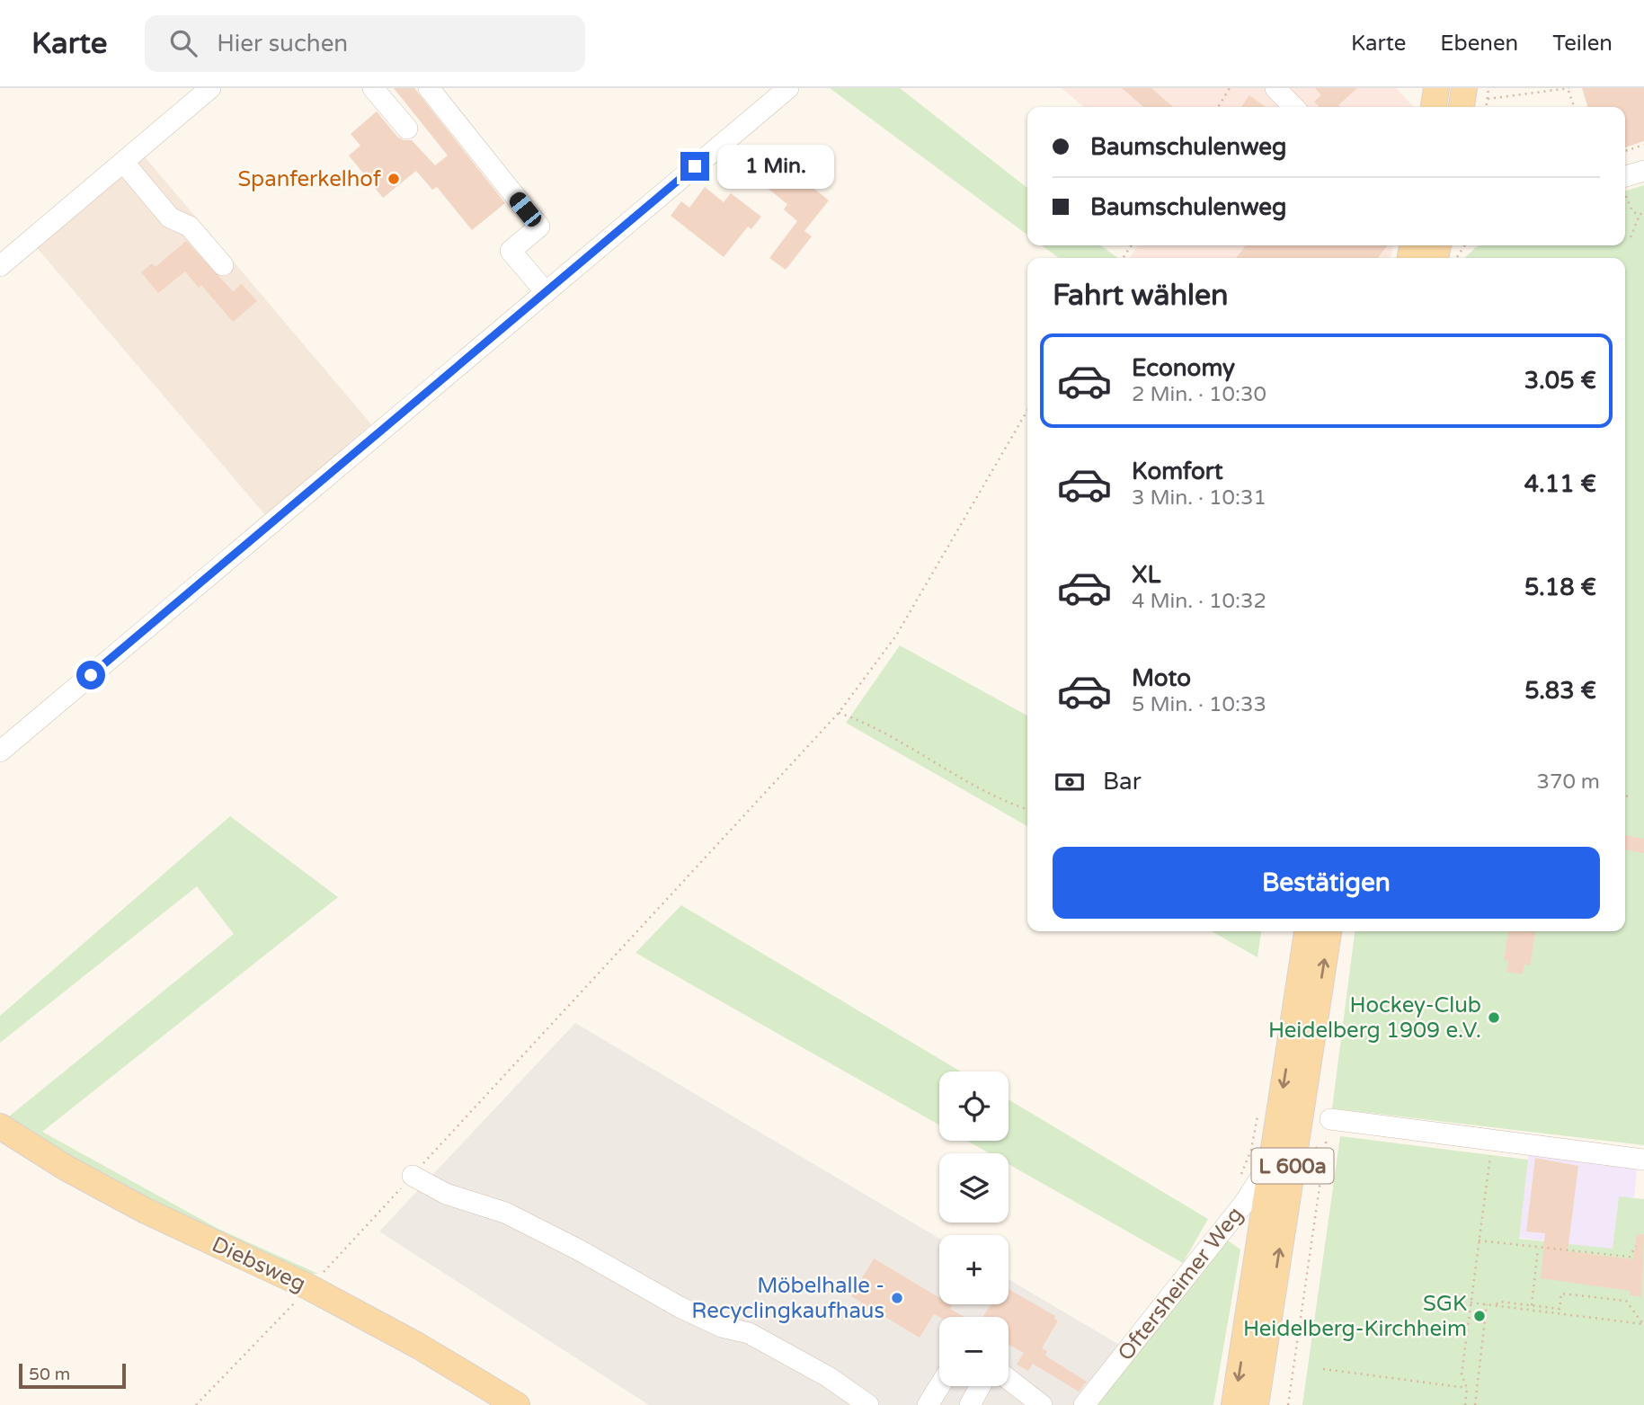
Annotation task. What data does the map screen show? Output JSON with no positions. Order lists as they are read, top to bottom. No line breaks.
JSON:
{"streets":{"main road":["L 600a","Diebsweg"],"street":["Oftersheimer Weg"]},"crossings":[["L 600a","Oftersheimer Weg"]],"places":["Spanferkelhof","Hockey-Club Heidelberg 1909 e.V.","Möbelhalle - Recyclingkaufhaus","SGK Heidelberg-Kirchheim"],"scale_bar":"50 m","page":{"header":"Karte","search":"Hier suchen","nav":["Karte","Ebenen","Teilen"],"banner":["Baumschulenweg","Baumschulenweg"],"bubble":"1 Min.","heading":"Fahrt wählen","list":[{"name":"Economy","note":"2 Min. · 10:30","value":"3.05 €"},{"name":"Komfort","note":"3 Min. · 10:31","value":"4.11 €"},{"name":"XL","note":"4 Min. · 10:32","value":"5.18 €"},{"name":"Moto","note":"5 Min. · 10:33","value":"5.83 €"}],"pay":["Bar","370 m"],"buttons":"Bestätigen","map_buttons":["+","−"],"scale":"50 m"}}
